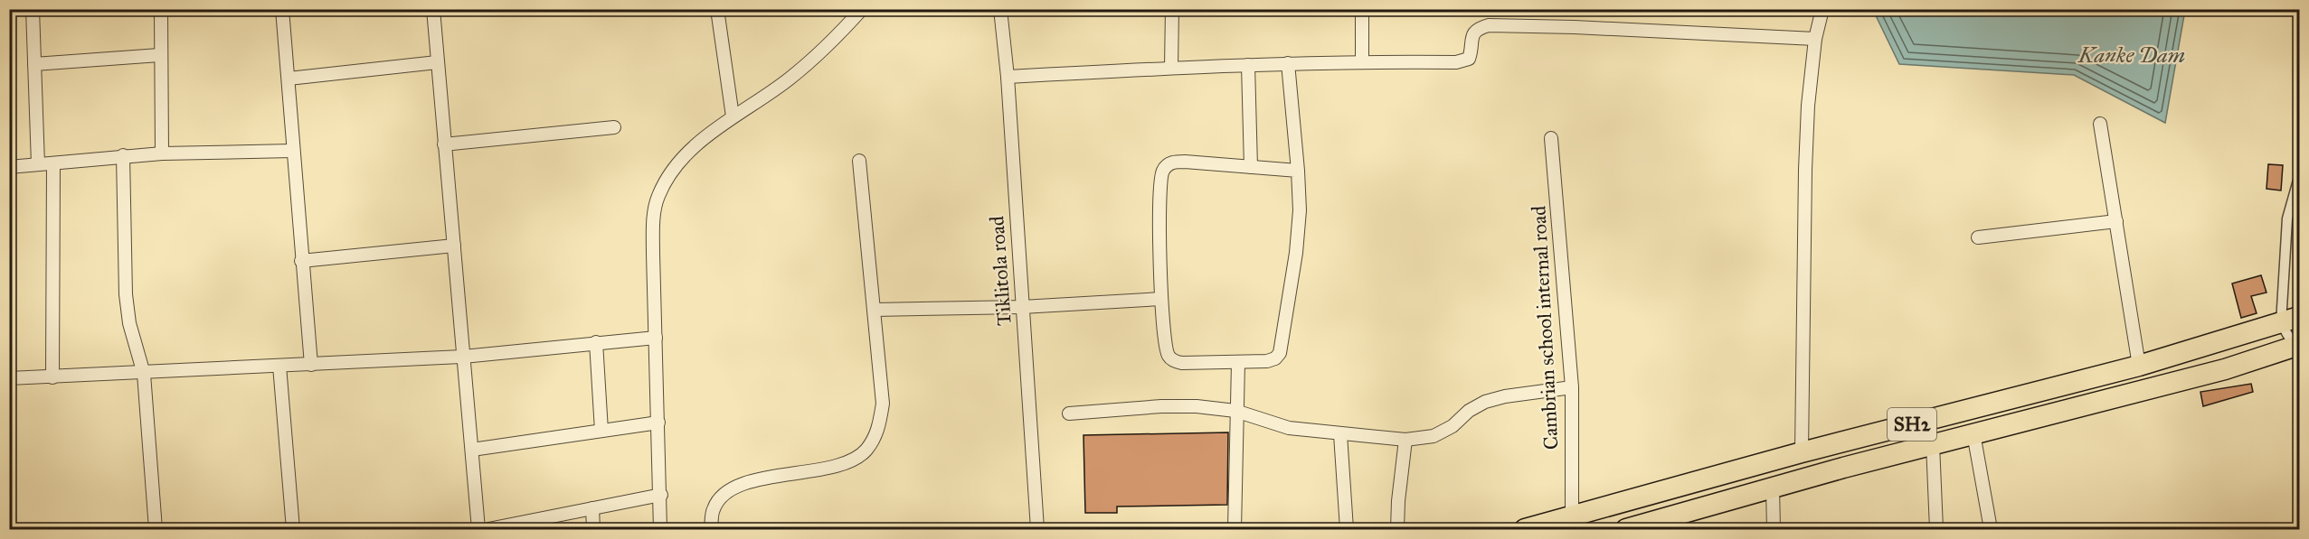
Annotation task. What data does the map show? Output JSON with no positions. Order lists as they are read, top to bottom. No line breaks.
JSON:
{"streets":{"main road":["SH2"],"street":["Tiklitola road","Cambrian school internal road"]},"crossings":[["Cambrian school internal road","SH2"]],"water":["Kanke Dam"]}
